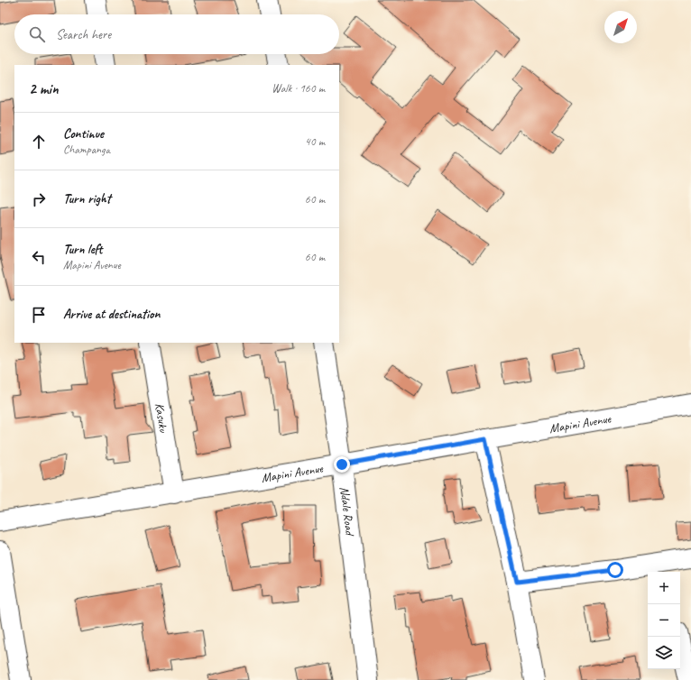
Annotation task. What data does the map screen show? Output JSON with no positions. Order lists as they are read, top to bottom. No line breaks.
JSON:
{"streets":{"street":["Kasuku","Mapini Avenue","Ndale Road"]},"crossings":[["Kasuku","Mapini Avenue"],["Mapini Avenue","Ndale Road"]],"north":"top right","page":{"search":"Search here","heading":["2 min","Walk · 160 m"],"list":[["Continue","Champanga","40 m"],["Turn right","60 m"],["Turn left","Mapini Avenue","60 m"],"Arrive at destination"],"map_buttons":["+","−"]}}
